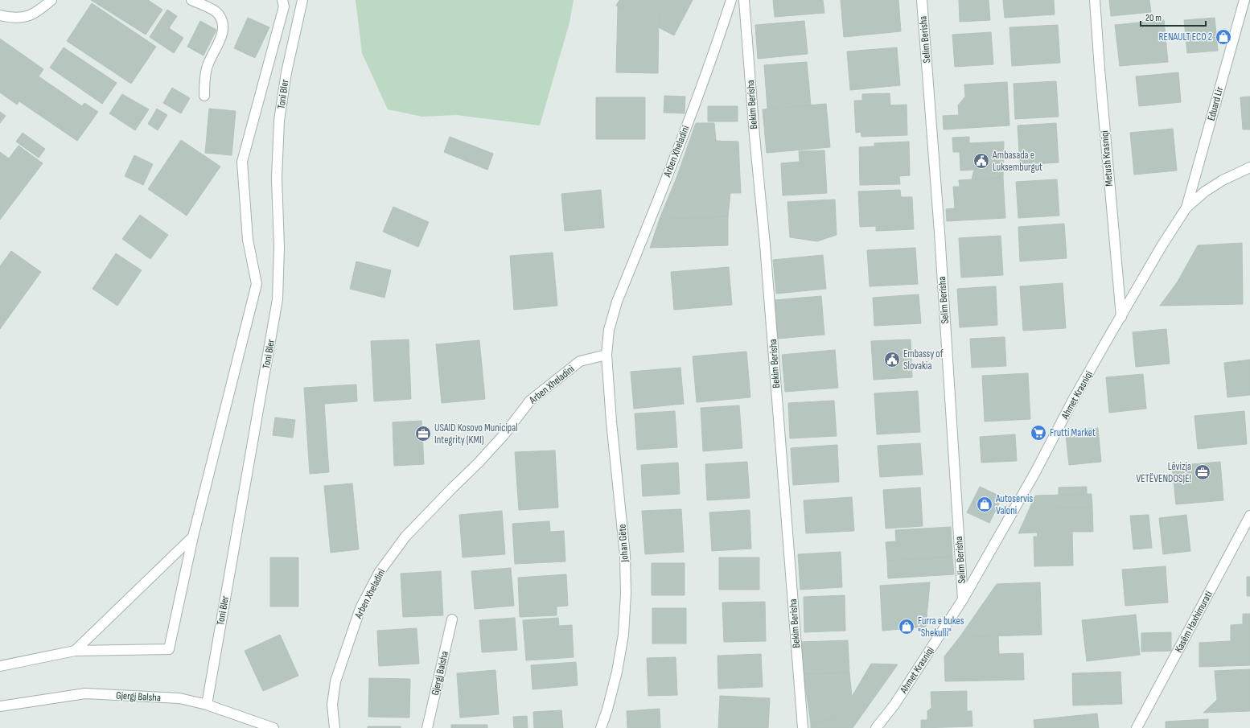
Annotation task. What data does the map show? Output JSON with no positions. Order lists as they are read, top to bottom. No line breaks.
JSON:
{"streets":{"street":["Selim Berisha","Toni Bler","Eduard Lir","Bekim Berisha","Arben Xheladini","Metush Krasniqi","Ahmet Krasniqi","Johan Gëte","Kasëm Haxhimurati","Gjergj Balsha"]},"crossings":[["Selim Berisha","Ahmet Krasniqi"],["Toni Bler","Gjergj Balsha"],["Eduard Lir","Ahmet Krasniqi"],["Arben Xheladini","Johan Gëte"],["Metush Krasniqi","Ahmet Krasniqi"]],"places":{"shop":["RENAULT ECO 2","Autoservis Valoni","Furra e bukes \"Shekulli\""],"public building":["Ambasada e Luksemburgut","Embassy of Slovakia"],"supermarket":["Frutti Market"],"office":["USAID Kosovo Municipal Integrity (KMI)","Lëvizja VETËVENDOSJE!"]},"scale_bar":"20 m"}
